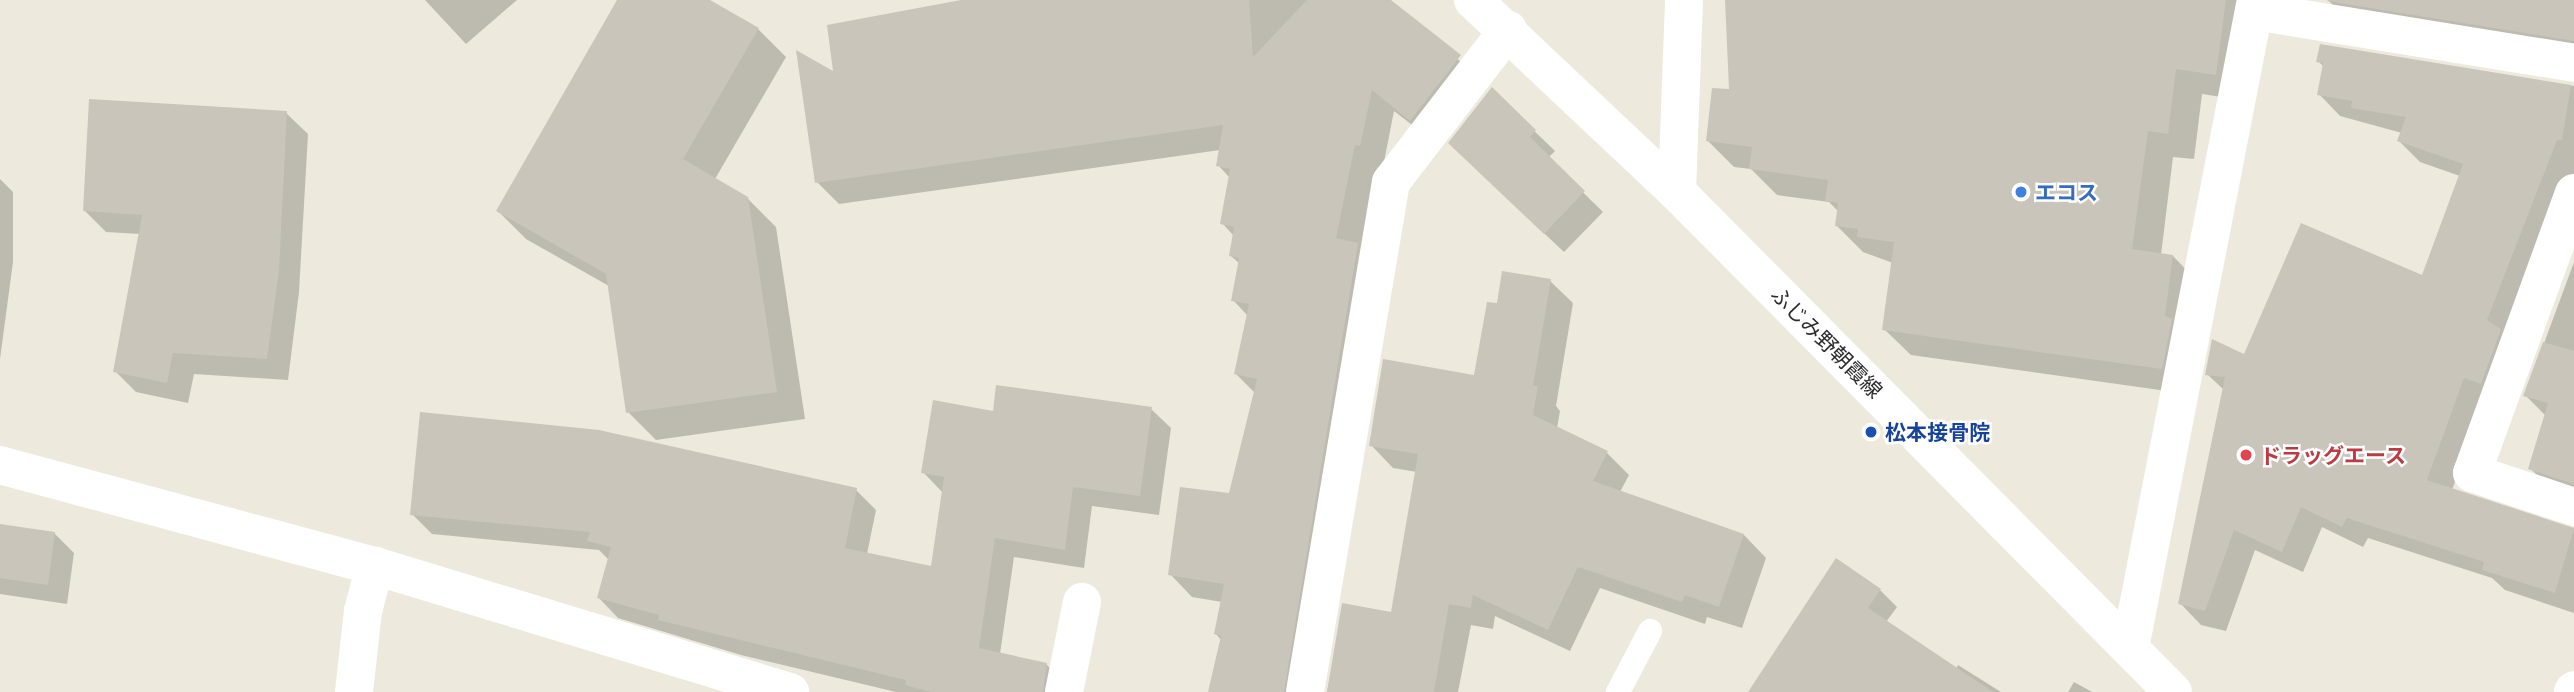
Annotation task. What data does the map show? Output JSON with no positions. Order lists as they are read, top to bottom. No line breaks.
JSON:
{"streets":{"street":["ふじみ野朝霞線"]},"places":["エコス","松本接骨院","ドラッグエース"]}
